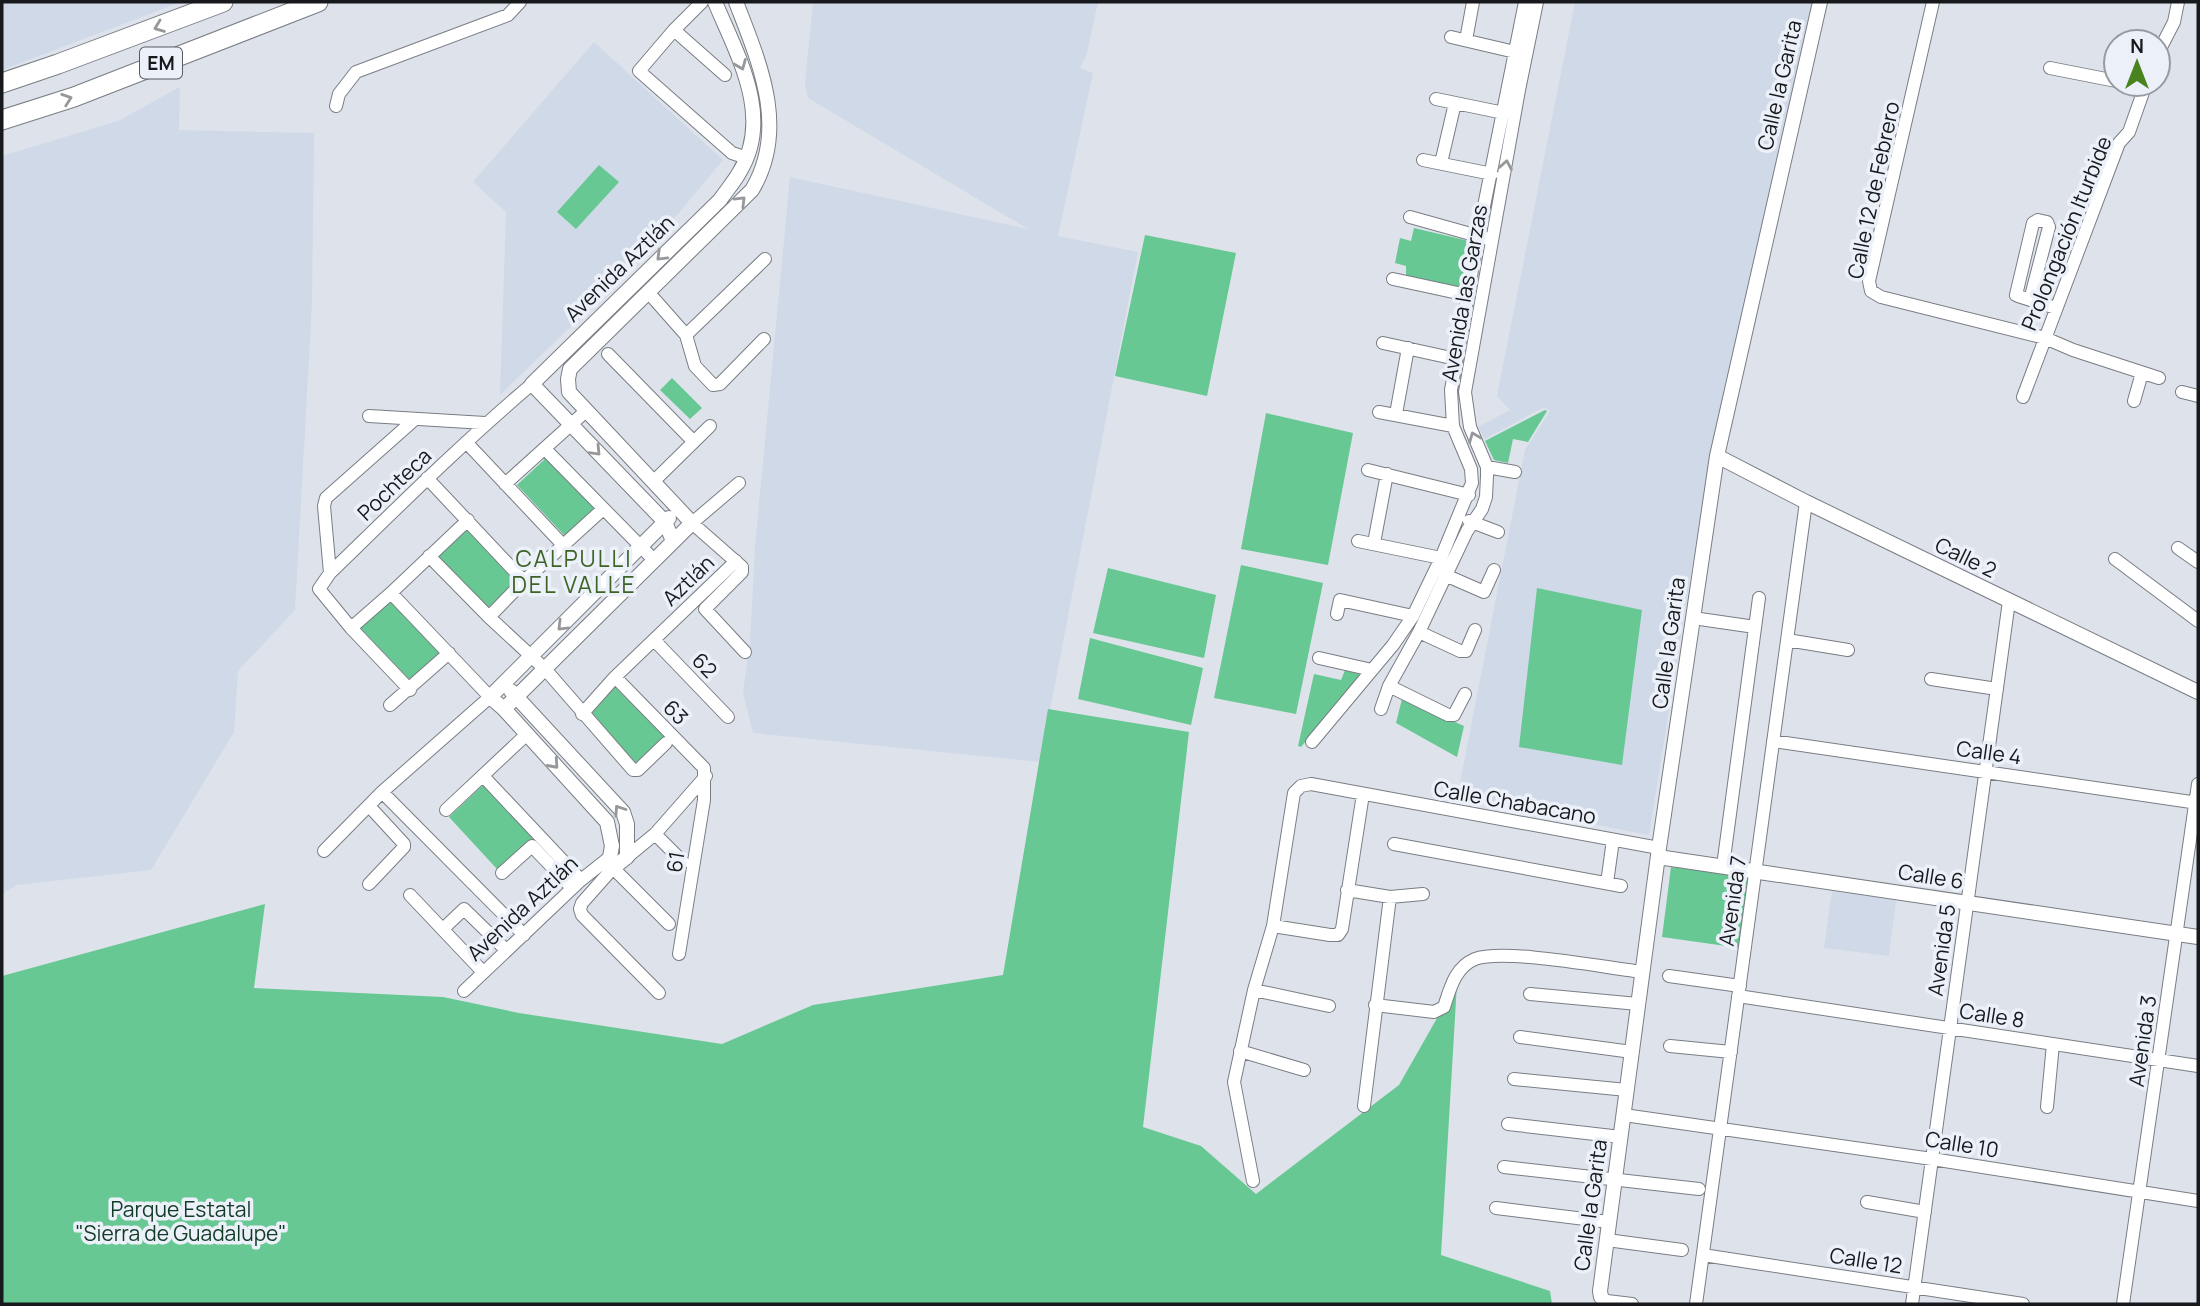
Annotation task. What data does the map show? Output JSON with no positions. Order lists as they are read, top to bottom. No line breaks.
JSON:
{"streets":{"main road":["EM"],"street":["Calle la Garita","Calle 12 de Febrero","Prolongación Iturbide","Avenida Aztlán","Avenida las Garzas","Pochteca","Calle 2","Aztlán","62","63","Calle 4","Calle Chabacano","61","Calle 6","Avenida 7","Avenida 5","Calle 8","Avenida 3","Calle 10","Calle 12"]},"crossings":[["Calle la Garita","Calle 2"],["Calle la Garita","Calle Chabacano"],["Calle la Garita","Calle 6"],["Calle la Garita","Calle 10"],["Calle 12 de Febrero","Prolongación Iturbide"],["Avenida Aztlán","Pochteca"],["Avenida Aztlán","Aztlán"],["Calle 2","Avenida 7"],["Calle 2","Avenida 5"],["Aztlán","62"],["Aztlán","63"],["63","61"],["Calle 4","Avenida 7"],["Calle 4","Avenida 5"],["Calle 4","Avenida 3"],["Calle Chabacano","Calle 6"],["Calle 6","Avenida 7"],["Calle 6","Avenida 5"],["Calle 6","Avenida 3"],["Avenida 7","Calle 8"],["Avenida 7","Calle 10"],["Avenida 7","Calle 12"],["Avenida 5","Calle 8"],["Avenida 5","Calle 10"],["Avenida 5","Calle 12"],["Calle 8","Avenida 3"],["Avenida 3","Calle 10"]],"districts":["CALPULLI DEL VALLE"],"parks":["Parque Estatal \"Sierra de Guadalupe\""],"north":"top"}
